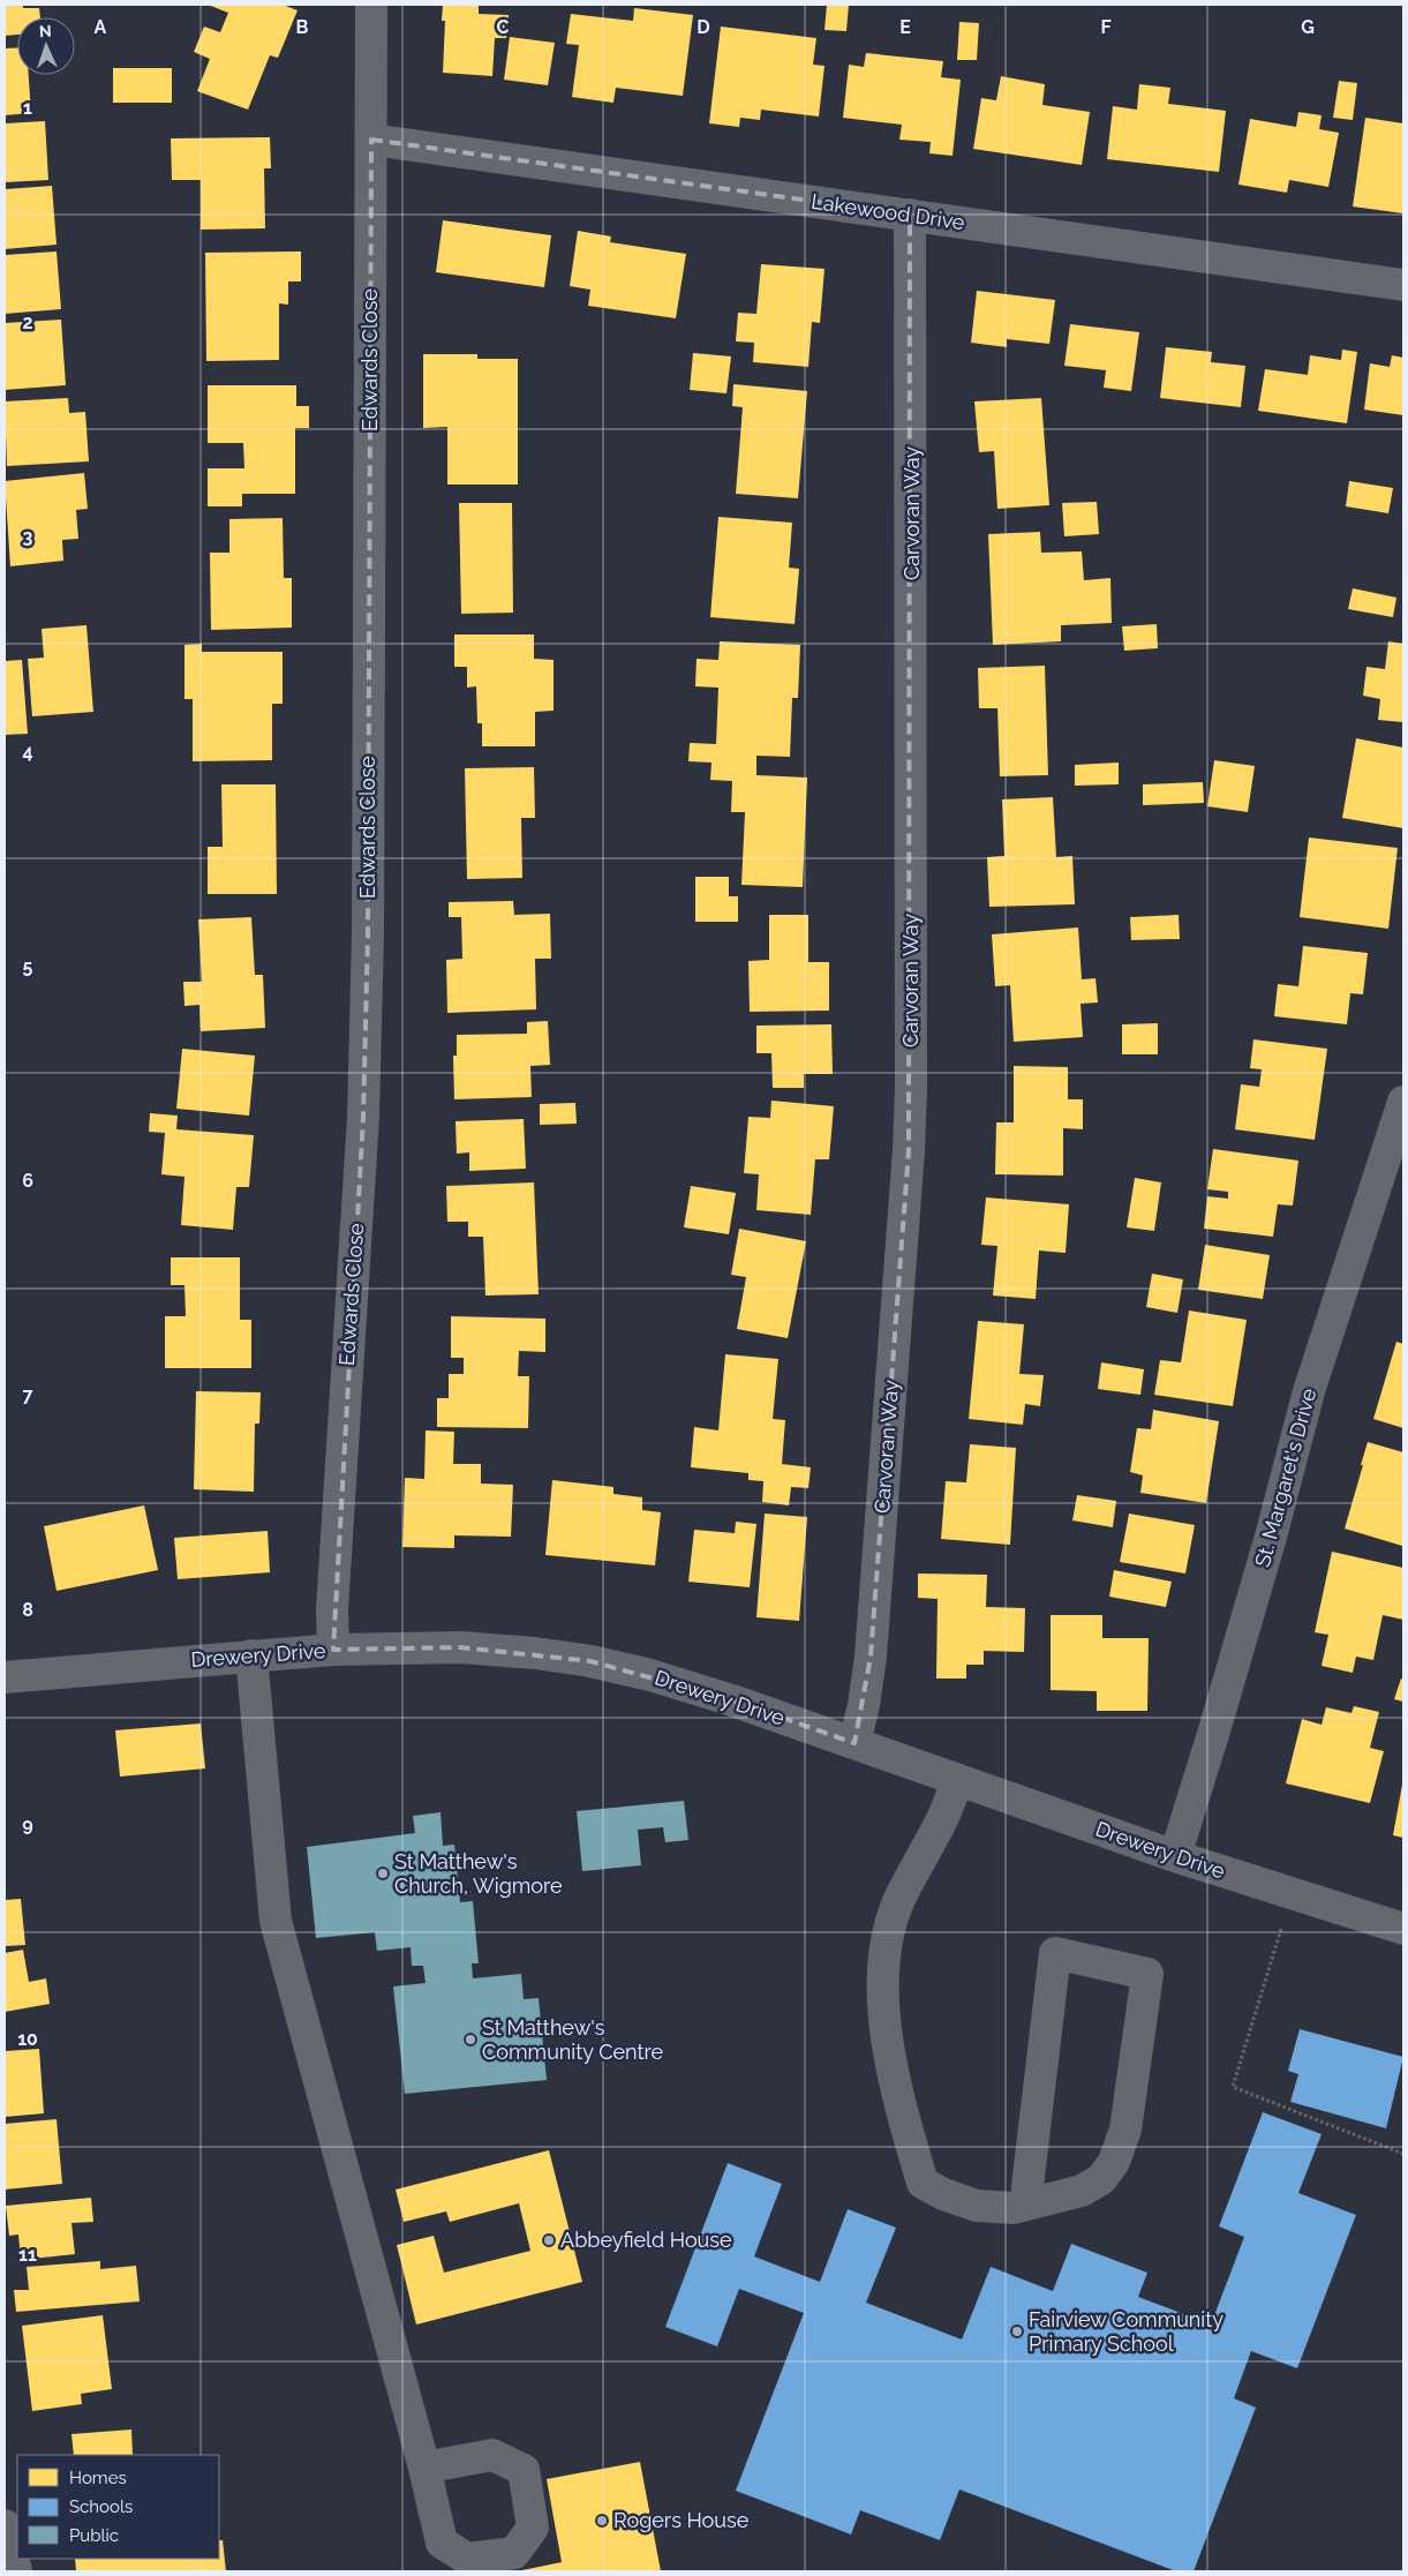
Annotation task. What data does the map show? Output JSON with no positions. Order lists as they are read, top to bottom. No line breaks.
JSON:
{"streets":{"street":["Lakewood Drive","Edwards Close","Carvoran Way","St. Margaret's Drive","Drewery Drive"]},"crossings":[["Lakewood Drive","Edwards Close"],["Lakewood Drive","Carvoran Way"],["Edwards Close","Drewery Drive"],["Carvoran Way","Drewery Drive"],["St. Margaret's Drive","Drewery Drive"]],"places":["St Matthew's Church, Wigmore","St Matthew's Community Centre","Abbeyfield House","Fairview Community Primary School","Rogers House"],"legend":["Homes","Schools","Public"],"north":"top","grid":{"columns":["A","B","C","D","E","F","G"],"rows":["1","2","3","4","5","6","7","8","9","10","11"]}}
